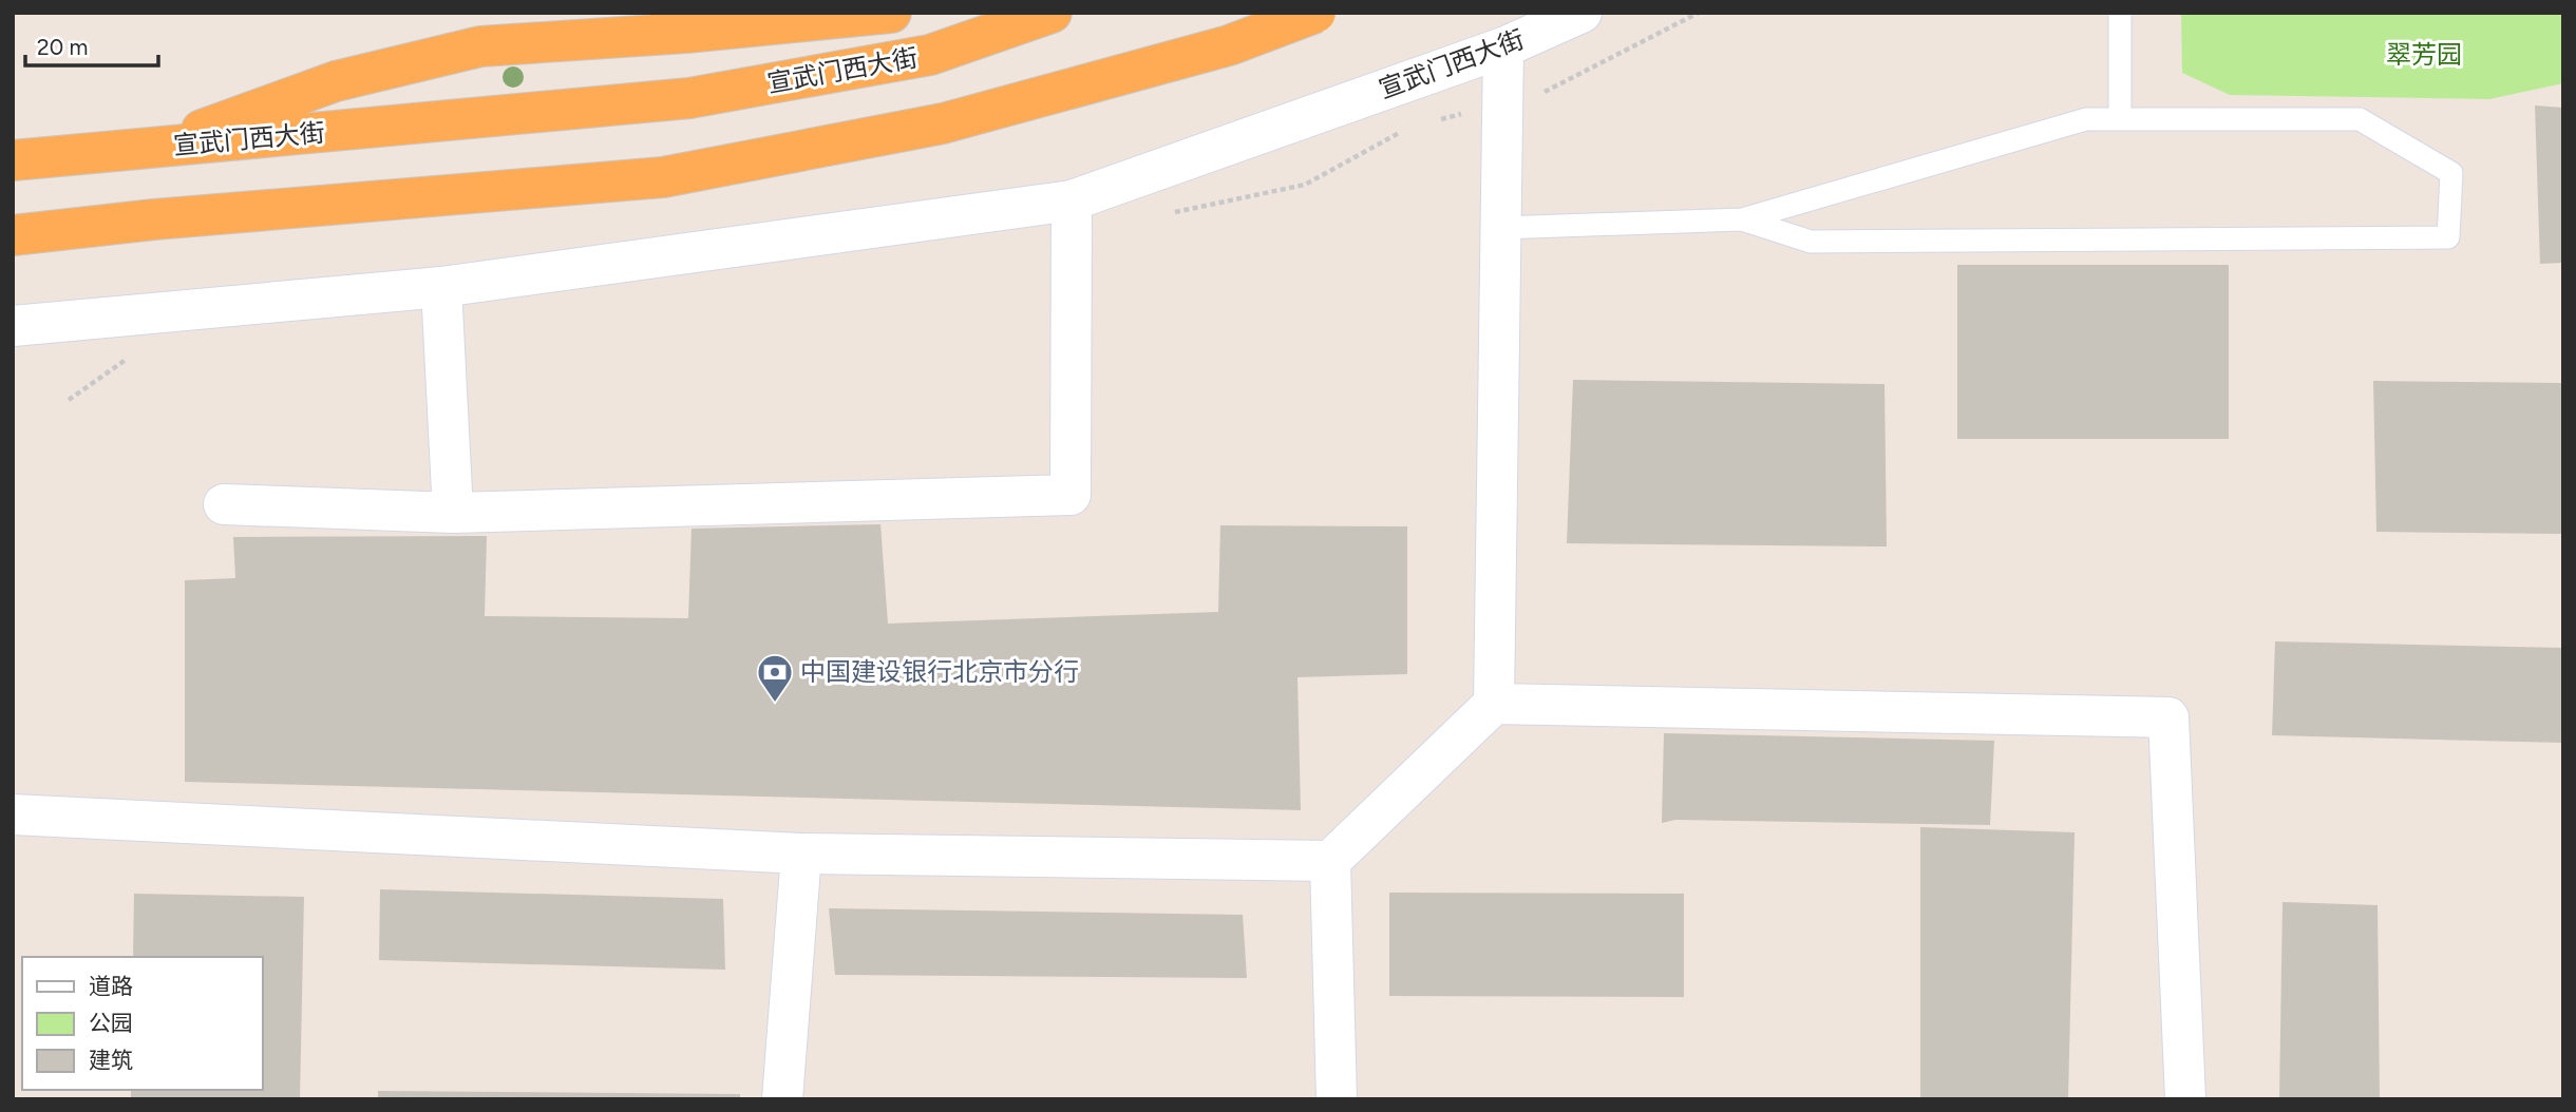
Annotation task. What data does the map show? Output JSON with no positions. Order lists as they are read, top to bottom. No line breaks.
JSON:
{"streets":{"highway":["宣武门西大街"]},"parks":["翠芳园"],"places":{"bank":["中国建设银行北京市分行"]},"legend":["道路","公园","建筑"],"scale_bar":"20 m"}
